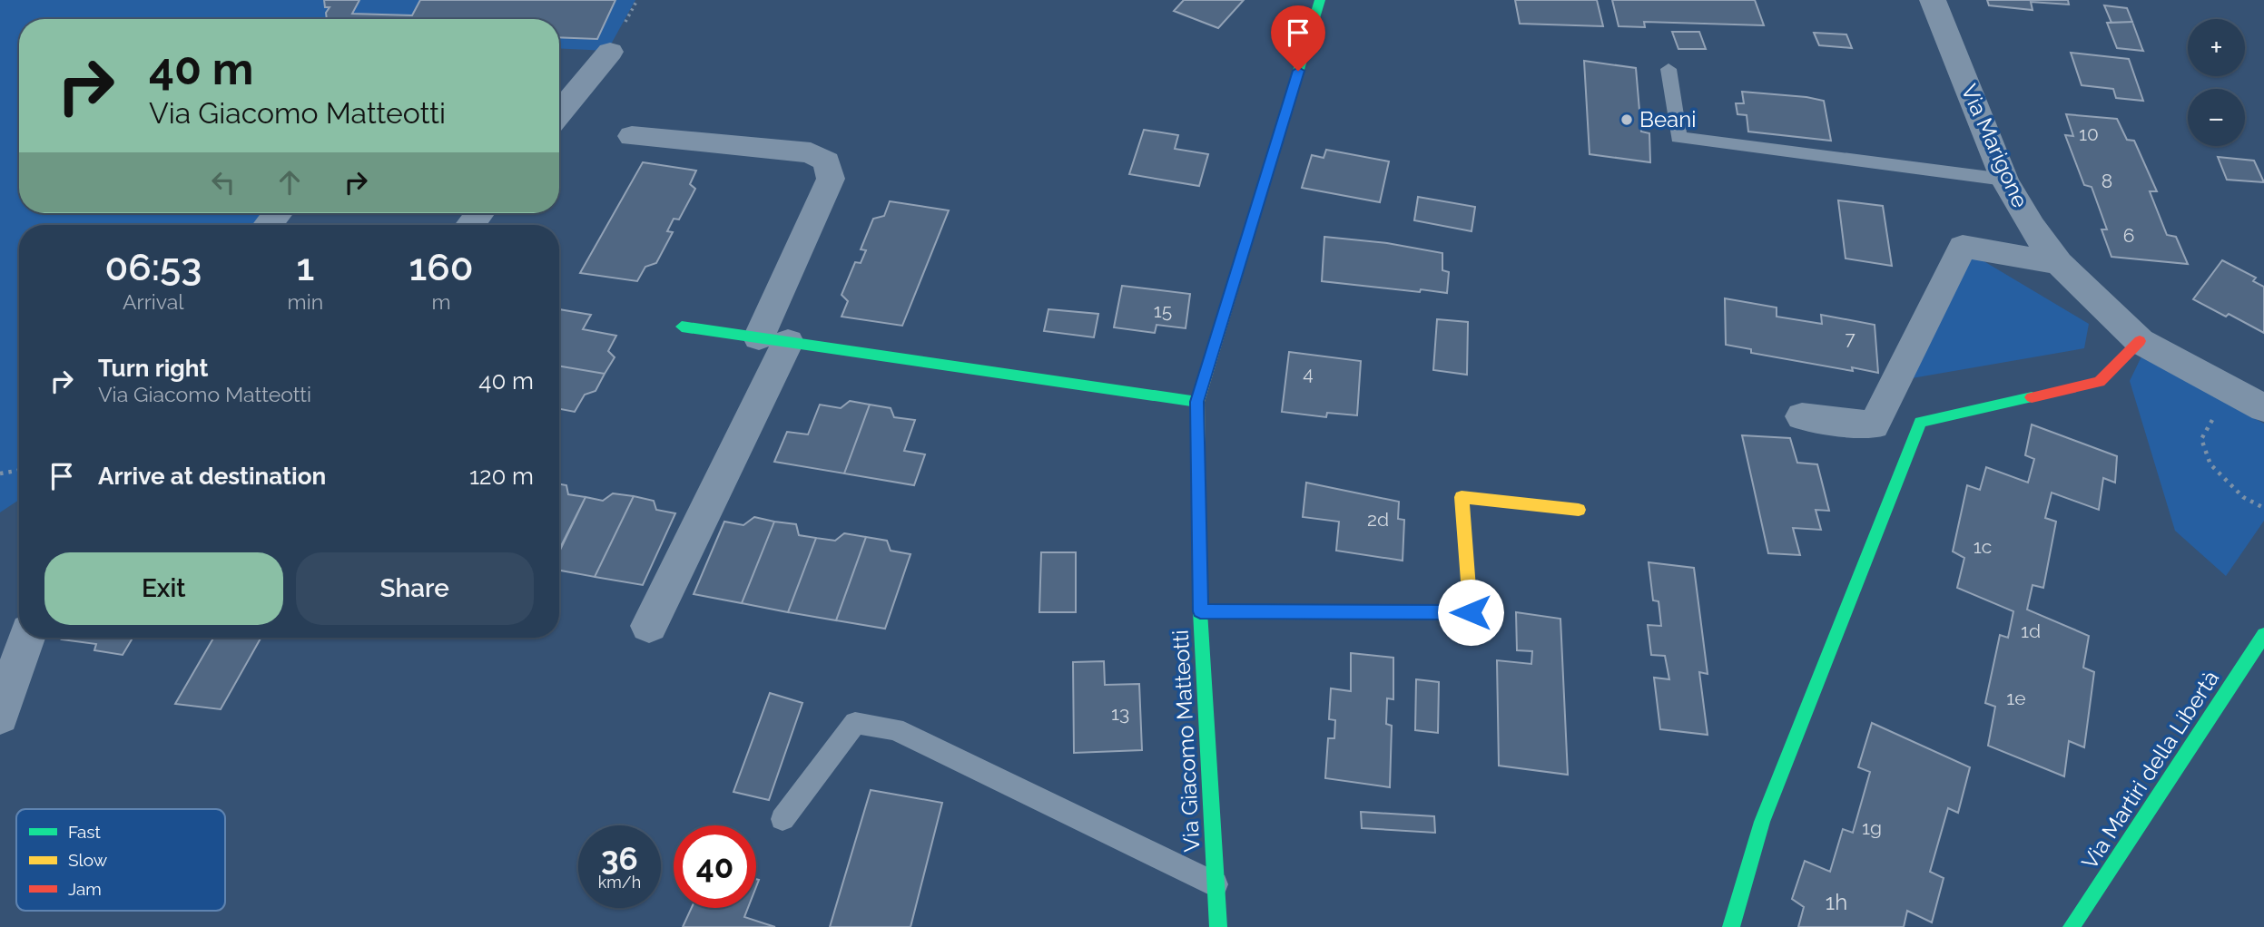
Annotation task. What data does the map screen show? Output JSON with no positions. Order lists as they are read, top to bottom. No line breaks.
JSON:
{"streets":{"street":["Via Marigone","Via Giacomo Matteotti","Via Martiri della Libertà"]},"places":["Beani"],"house_numbers":["10","8","6","15","7","4","2d","1c","1d","1e","13","1g","1h"],"legend":["Fast","Slow","Jam"],"page":{"map_buttons":["+","−"],"turn":["40 m","Via Giacomo Matteotti"],"eta":["06:53","Arrival","1","min","160","m"],"list":[{"name":"Turn right","note":"Via Giacomo Matteotti","value":"40 m"},{"name":"Arrive at destination","value":"120 m"}],"buttons":["Exit","Share"],"speed":"36 km/h","limit":"40"}}
